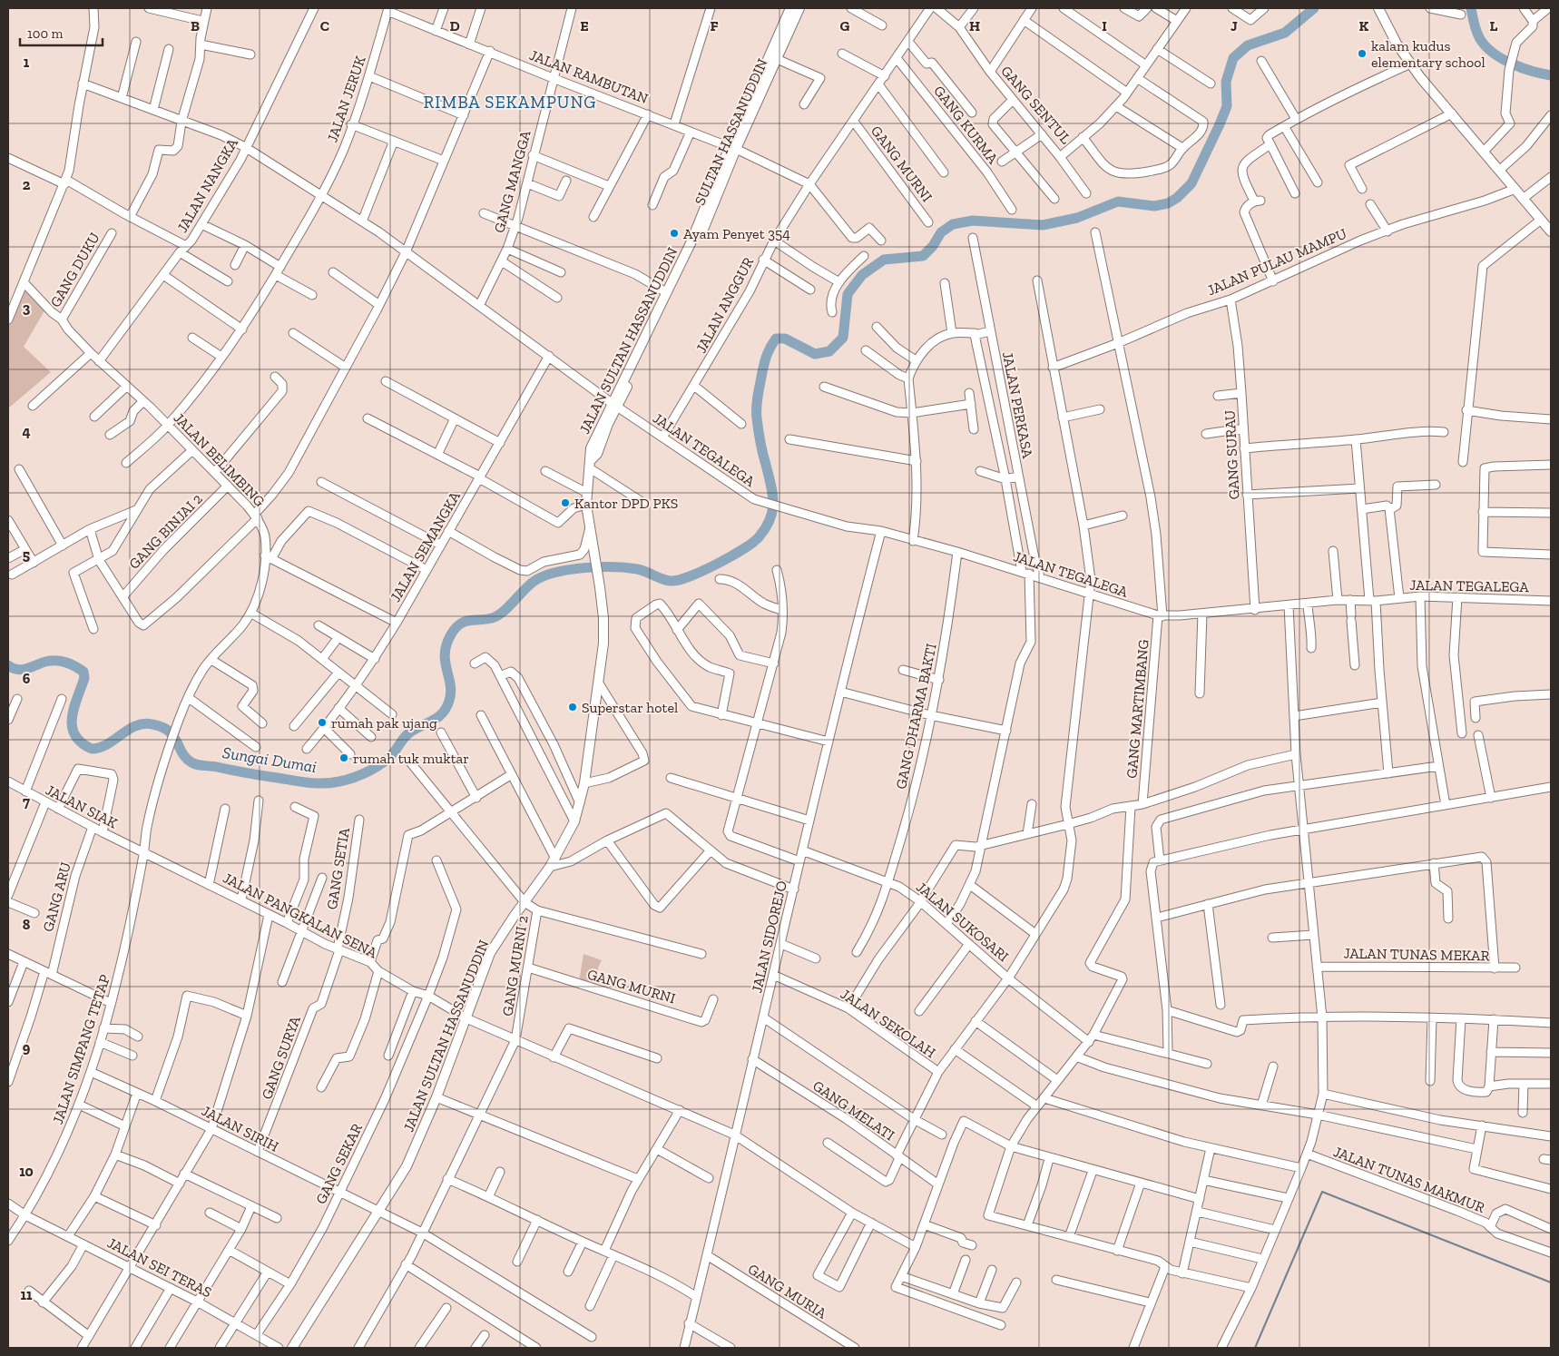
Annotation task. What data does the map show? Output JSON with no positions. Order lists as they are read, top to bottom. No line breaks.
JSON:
{"streets":{"main road":["SULTAN HASSANUDDIN","JALAN SULTAN HASSANUDDIN"],"street":["JALAN RAMBUTAN","JALAN JERUK","GANG SENTUL","GANG KURMA","GANG MURNI","GANG MANGGA","JALAN NANGKA","JALAN PULAU MAMPU","GANG DUKU","JALAN ANGGUR","JALAN PERKASA","JALAN TEGALEGA","GANG SURAU","JALAN BELIMBING","GANG BINJAI 2","JALAN SEMANGKA","GANG MARTIMBANG","GANG DHARMA BAKTI","JALAN SIAK","GANG SETIA","GANG ARU","JALAN PANGKALAN SENA","JALAN SUKOSARI","JALAN SIDOREJO","JALAN TUNAS MEKAR","GANG MURNI 2","JALAN SEKOLAH","JALAN SIMPANG TETAP","GANG SURYA","GANG MELATI","JALAN SIRIH","GANG SEKAR","JALAN TUNAS MAKMUR","JALAN SEI TERAS","GANG MURIA"]},"crossings":[["JALAN RAMBUTAN","JALAN JERUK"],["JALAN RAMBUTAN","SULTAN HASSANUDDIN"],["JALAN RAMBUTAN","GANG MANGGA"],["JALAN JERUK","JALAN TEGALEGA"],["JALAN JERUK","JALAN BELIMBING"],["GANG KURMA","JALAN ANGGUR"],["SULTAN HASSANUDDIN","JALAN SULTAN HASSANUDDIN"],["SULTAN HASSANUDDIN","JALAN TEGALEGA"],["GANG MURNI","JALAN ANGGUR"],["GANG MURNI","GANG MURNI 2"],["GANG MANGGA","JALAN TEGALEGA"],["JALAN NANGKA","JALAN TEGALEGA"],["JALAN NANGKA","JALAN BELIMBING"],["JALAN PULAU MAMPU","GANG SURAU"],["JALAN PULAU MAMPU","GANG MARTIMBANG"],["GANG DUKU","JALAN BELIMBING"],["JALAN ANGGUR","JALAN TEGALEGA"],["JALAN SULTAN HASSANUDDIN","JALAN TEGALEGA"],["JALAN SULTAN HASSANUDDIN","JALAN PANGKALAN SENA"],["JALAN SULTAN HASSANUDDIN","GANG MURNI 2"],["JALAN SULTAN HASSANUDDIN","JALAN SIRIH"],["JALAN PERKASA","JALAN TEGALEGA"],["JALAN TEGALEGA","GANG SURAU"],["JALAN TEGALEGA","JALAN SEMANGKA"],["JALAN TEGALEGA","GANG MARTIMBANG"],["JALAN TEGALEGA","GANG DHARMA BAKTI"],["JALAN TEGALEGA","JALAN SIDOREJO"],["JALAN BELIMBING","GANG BINJAI 2"],["JALAN BELIMBING","JALAN SEMANGKA"],["JALAN BELIMBING","JALAN SIAK"],["JALAN BELIMBING","JALAN PANGKALAN SENA"],["JALAN BELIMBING","JALAN SIMPANG TETAP"],["GANG DHARMA BAKTI","JALAN SUKOSARI"],["JALAN SIAK","GANG ARU"],["JALAN SIAK","JALAN PANGKALAN SENA"],["JALAN SIAK","JALAN SIMPANG TETAP"],["GANG SETIA","JALAN PANGKALAN SENA"],["GANG SETIA","GANG SURYA"],["JALAN PANGKALAN SENA","JALAN SIDOREJO"],["JALAN PANGKALAN SENA","GANG MURNI 2"],["JALAN PANGKALAN SENA","JALAN SIMPANG TETAP"],["JALAN PANGKALAN SENA","GANG SURYA"],["JALAN PANGKALAN SENA","GANG SEKAR"],["JALAN SUKOSARI","JALAN SIDOREJO"],["JALAN SIDOREJO","JALAN SEKOLAH"],["JALAN SIDOREJO","GANG MELATI"],["JALAN SIDOREJO","GANG MURIA"],["GANG MURNI 2","JALAN SIRIH"],["JALAN SIMPANG TETAP","JALAN SIRIH"],["JALAN SIMPANG TETAP","JALAN SEI TERAS"],["GANG SURYA","JALAN SIRIH"],["JALAN SIRIH","GANG SEKAR"],["GANG SEKAR","JALAN SEI TERAS"]],"districts":["RIMBA SEKAMPUNG"],"water":["Sungai Dumai"],"places":["kalam kudus elementary school","Ayam Penyet 354","Kantor DPD PKS","Superstar hotel","rumah pak ujang","rumah tuk muktar"],"scale_bar":"100 m","grid":{"columns":["B","C","D","E","F","G","H","I","J","K","L"],"rows":["1","2","3","4","5","6","7","8","9","10","11"]}}
